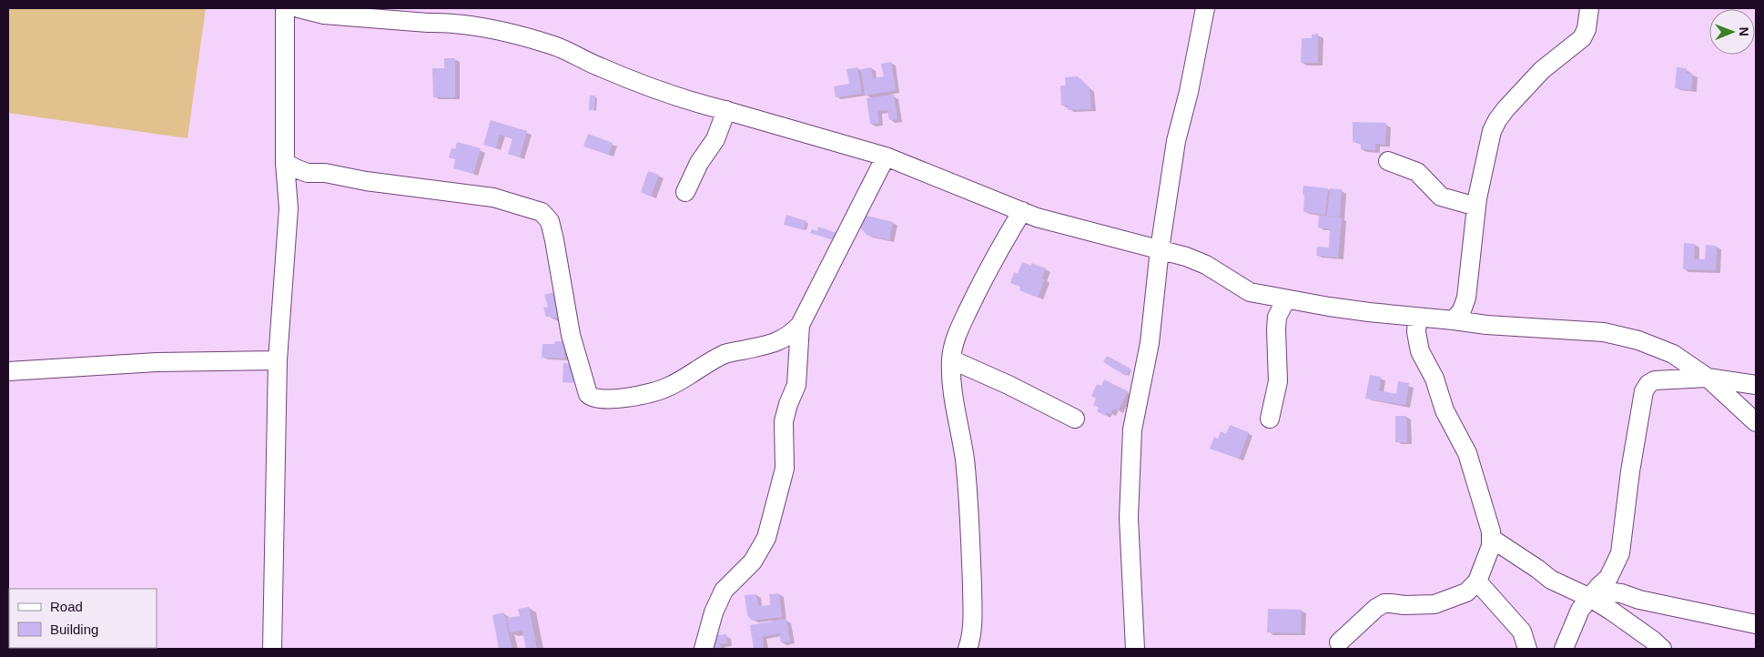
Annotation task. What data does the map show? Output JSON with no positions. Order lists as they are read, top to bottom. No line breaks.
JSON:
{"legend":["Road","Building"],"north":"right"}
